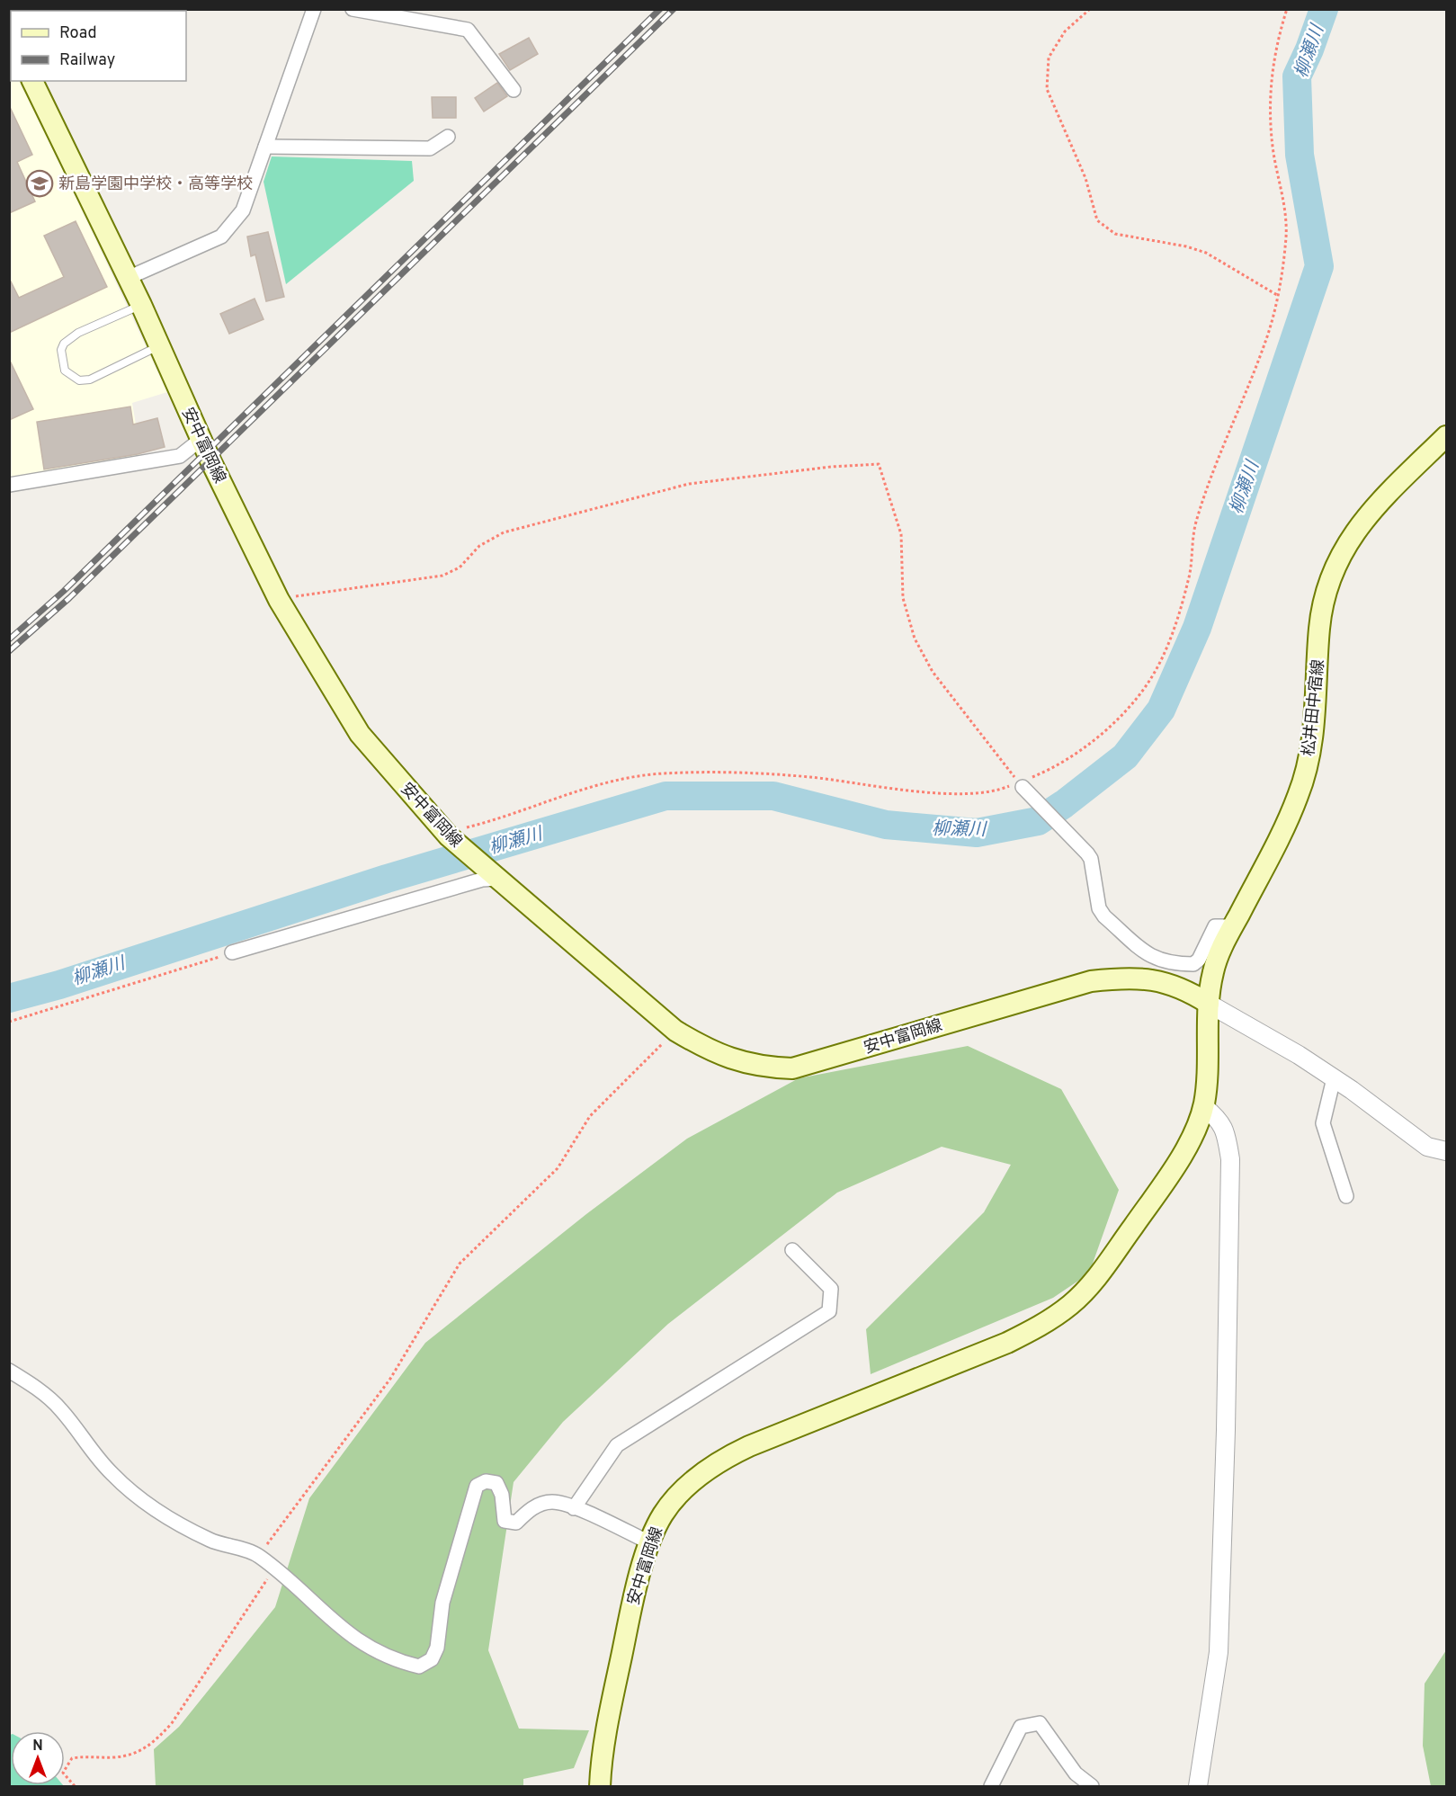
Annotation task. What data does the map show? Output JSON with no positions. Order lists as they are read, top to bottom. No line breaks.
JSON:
{"streets":{"main road":["安中富岡線","松井田中宿線"]},"crossings":[["安中富岡線","松井田中宿線"]],"water":["柳瀬川"],"places":{"school or university":["新島学園中学校・高等学校"]},"legend":["Road","Railway"],"north":"top"}
